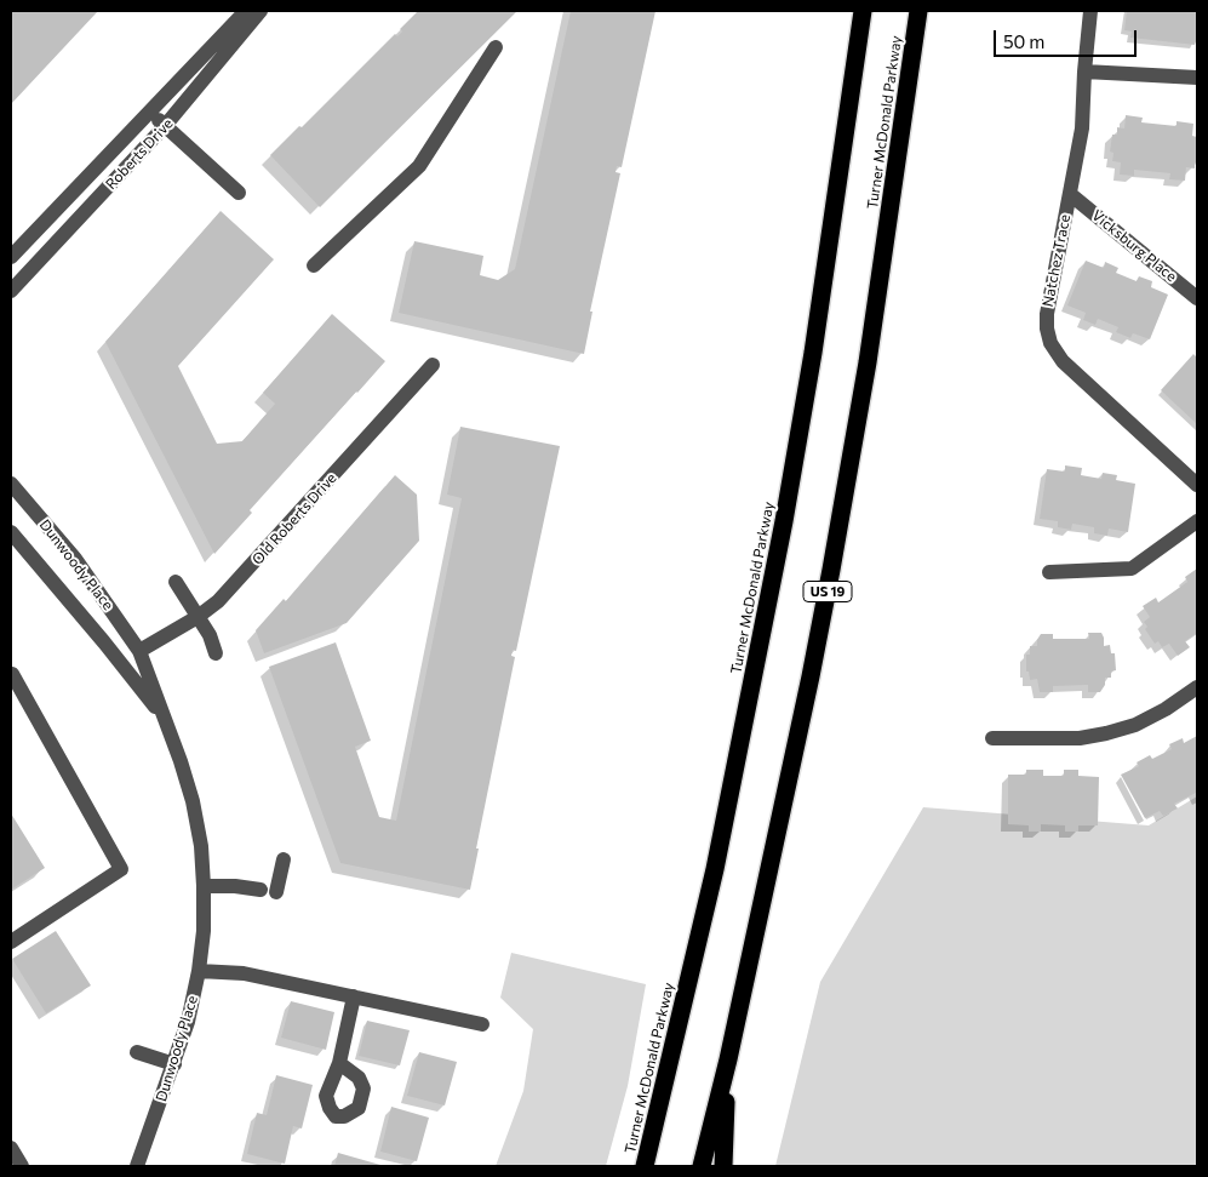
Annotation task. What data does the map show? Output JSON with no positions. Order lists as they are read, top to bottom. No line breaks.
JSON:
{"streets":{"highway":["Turner McDonald Parkway","US 19"],"street":["Roberts Drive","Vicksburg Place","Natchez Trace","Old Roberts Drive","Dunwoody Place"]},"crossings":[["Vicksburg Place","Natchez Trace"],["Old Roberts Drive","Dunwoody Place"]],"scale_bar":"50 m"}
